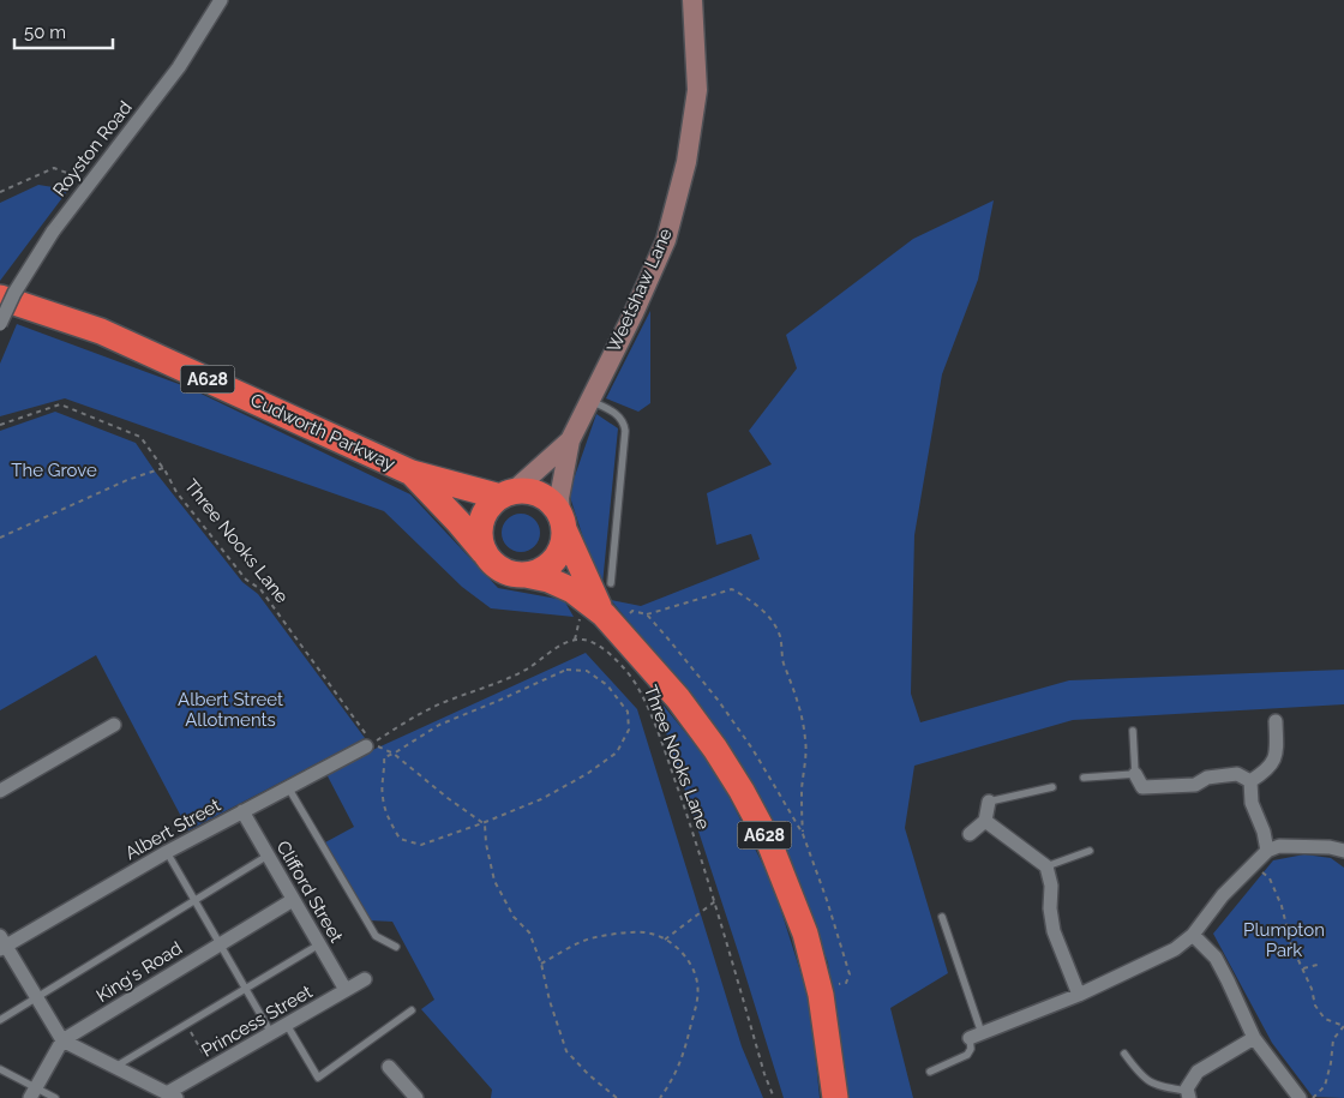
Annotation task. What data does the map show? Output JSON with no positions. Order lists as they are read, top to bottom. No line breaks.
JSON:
{"streets":{"highway":["A628","Cudworth Parkway"],"street":["Royston Road","Weetshaw Lane","Albert Street","Clifford Street","King's Road","Princess Street"],"path":["Three Nooks Lane"]},"crossings":[["Weetshaw Lane","Cudworth Parkway"],["Three Nooks Lane","Albert Street"],["Albert Street","Clifford Street"],["Clifford Street","King's Road"],["Clifford Street","Princess Street"]],"parks":["The Grove","Albert Street Allotments","Plumpton Park"],"scale_bar":"50 m"}
